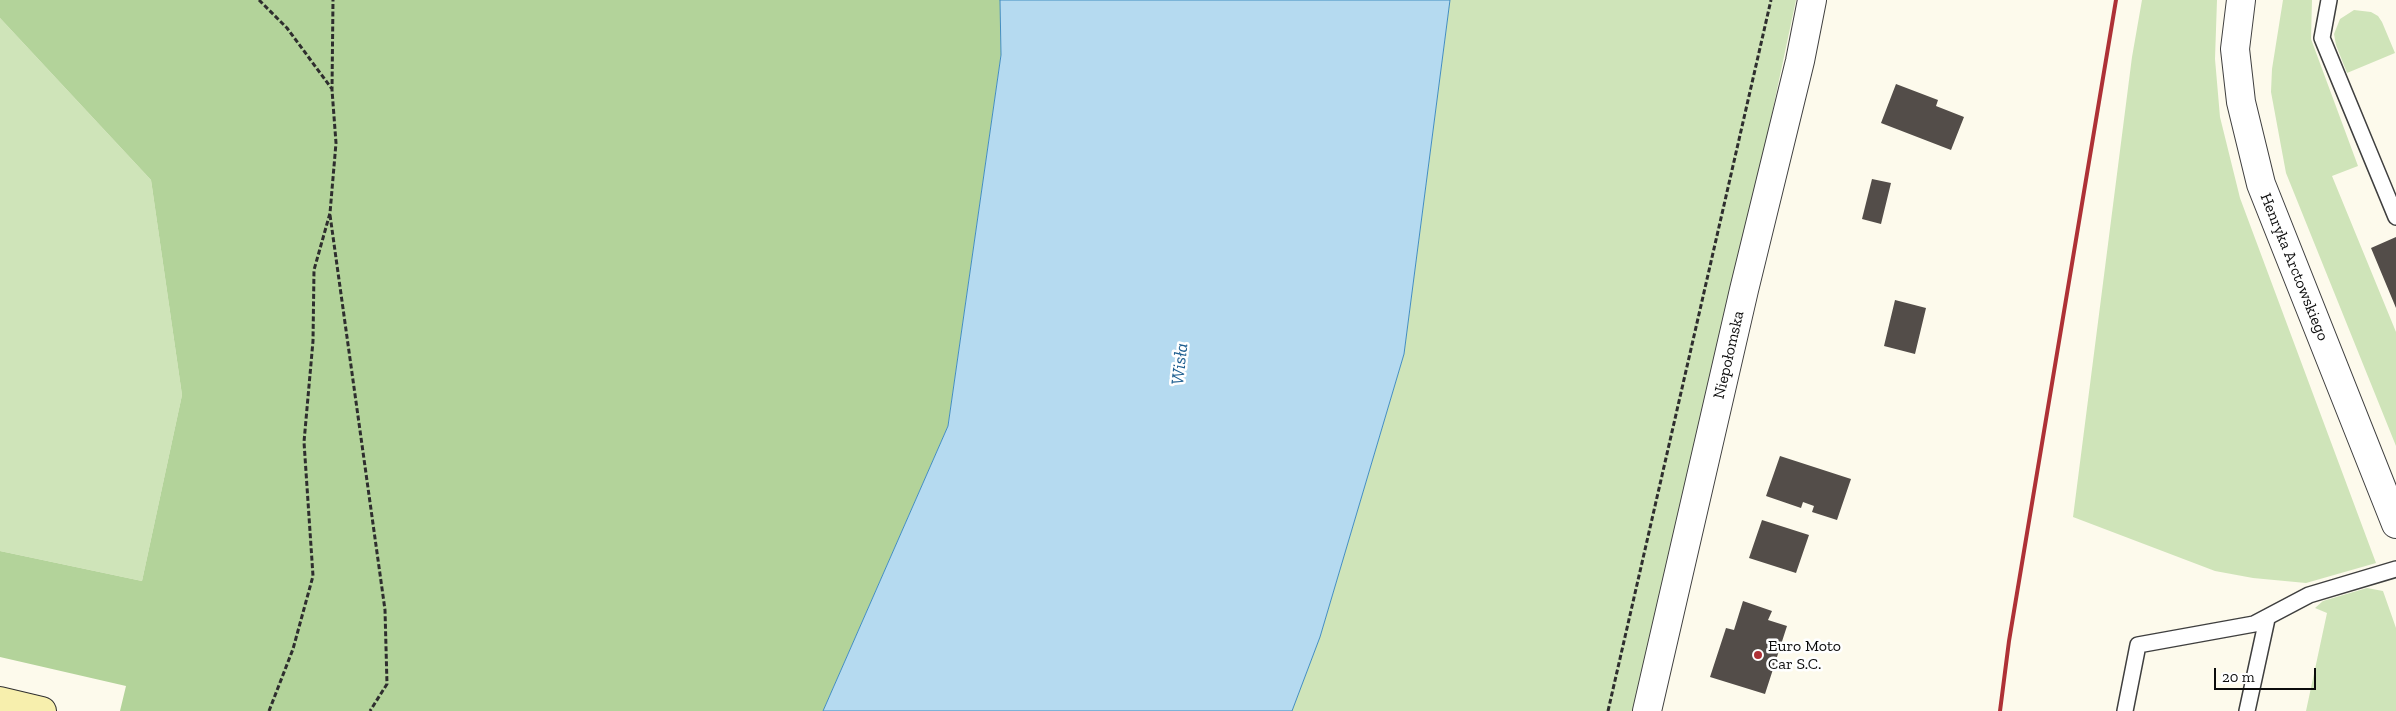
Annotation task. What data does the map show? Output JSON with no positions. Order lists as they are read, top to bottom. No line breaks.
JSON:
{"streets":{"street":["Henryka Arctowskiego","Niepołomska"]},"water":["Wisła"],"places":["Euro Moto Car S.C."],"scale_bar":"20 m"}
